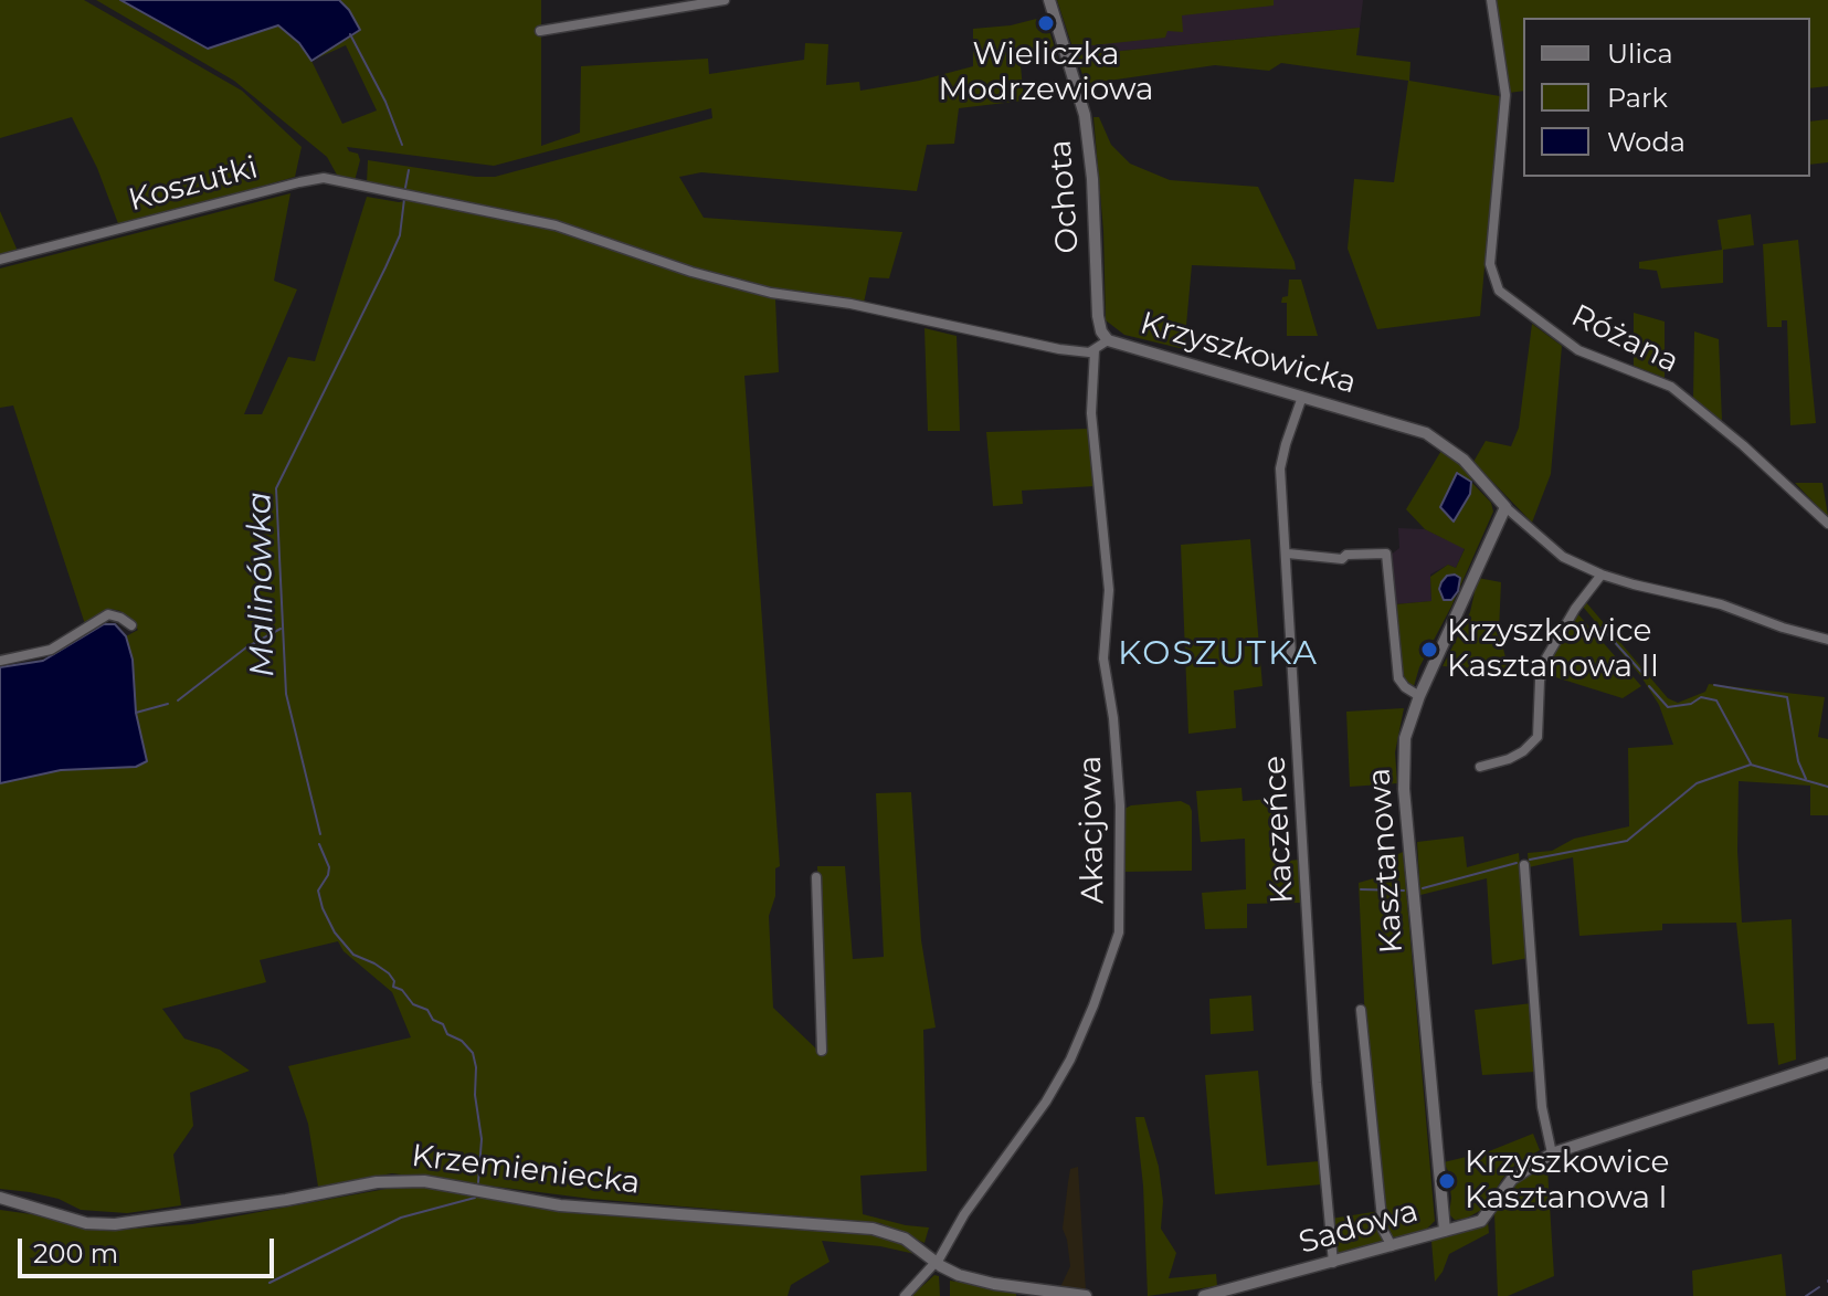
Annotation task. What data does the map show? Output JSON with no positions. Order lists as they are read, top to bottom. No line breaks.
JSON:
{"streets":{"street":["Koszutki","Ochota","Różana","Krzyszkowicka","Akacjowa","Kaczeńce","Kasztanowa","Krzemieniecka","Sadowa"]},"crossings":[["Koszutki","Krzyszkowicka"],["Ochota","Krzyszkowicka"],["Krzyszkowicka","Akacjowa"],["Krzyszkowicka","Kaczeńce"],["Krzyszkowicka","Kasztanowa"],["Akacjowa","Krzemieniecka"],["Kaczeńce","Sadowa"],["Kasztanowa","Sadowa"]],"districts":["KOSZUTKA"],"water":["Malinówka"],"places":["Wieliczka Modrzewiowa","Krzyszkowice Kasztanowa II","Krzyszkowice Kasztanowa I"],"legend":["Ulica","Park","Woda"],"scale_bar":"200 m"}
